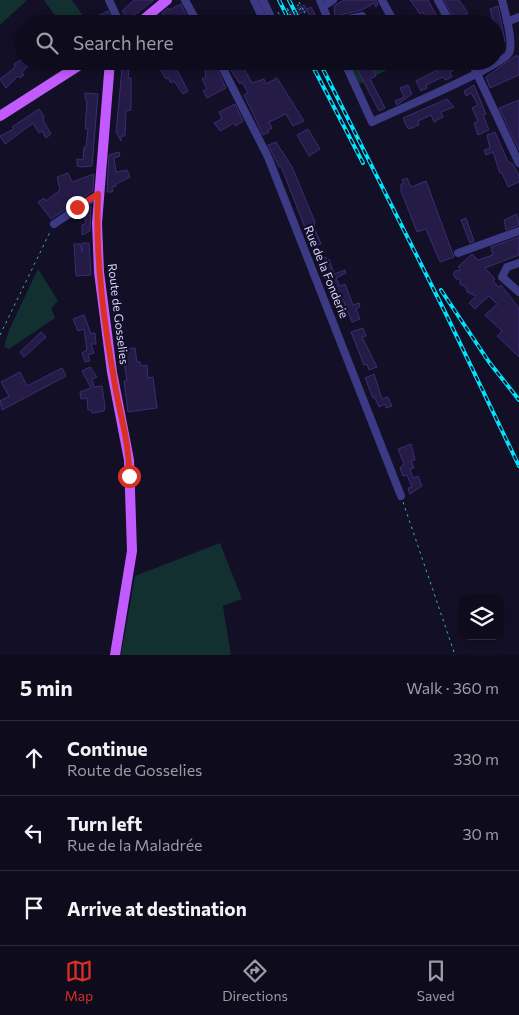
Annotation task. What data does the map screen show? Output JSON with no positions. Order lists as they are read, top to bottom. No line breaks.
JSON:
{"streets":{"main road":["Route de Gosselies"],"street":["Rue de la Fonderie"]},"page":{"search":"Search here","heading":["5 min","Walk · 360 m"],"list":[["Continue","Route de Gosselies","330 m"],["Turn left","Rue de la Maladrée","30 m"],"Arrive at destination"],"nav":["Map","Directions","Saved"]}}
